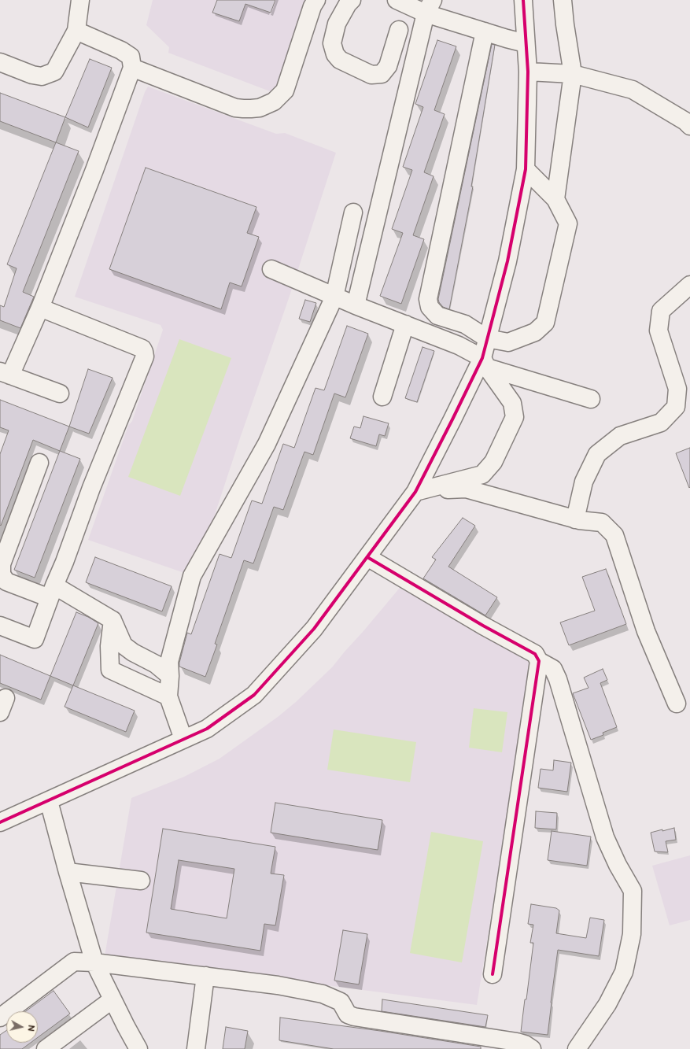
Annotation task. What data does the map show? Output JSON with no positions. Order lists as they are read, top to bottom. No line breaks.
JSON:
{"north":"right"}
